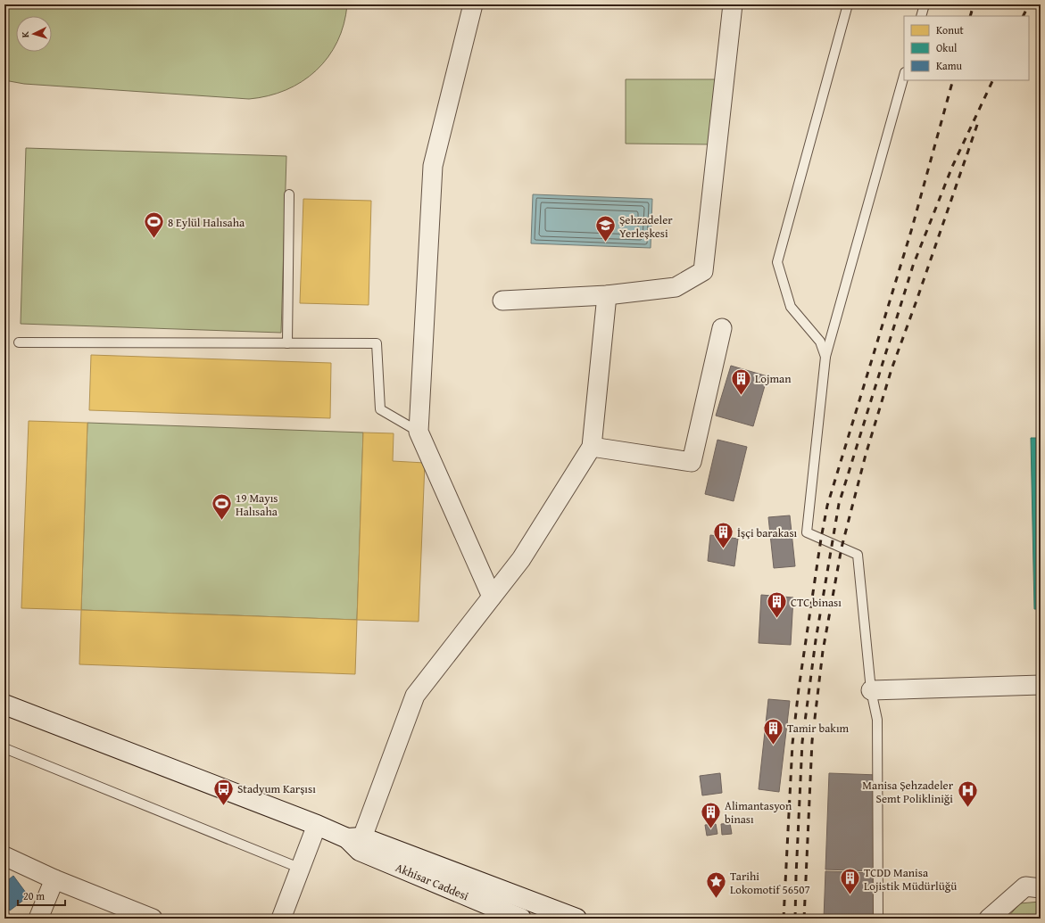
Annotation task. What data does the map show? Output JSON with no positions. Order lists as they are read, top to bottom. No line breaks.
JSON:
{"streets":{"main road":["Akhisar Caddesi"]},"places":{"sports":["8 Eylül Halısaha","19 Mayıs Halısaha"],"school or university":["Şehzadeler Yerleşkesi"],"building":["Lojman","İşçi barakası","CTC binası","Tamir bakım","Alimantasyon binası","TCDD Manisa Lojistik Müdürlüğü"],"bus stop":["Stadyum Karşısı"],"hospital":["Manisa Şehzadeler Semt Polikliniği"],"place":["Tarihi Lokomotif 56507"]},"legend":["Konut","Okul","Kamu"],"scale_bar":"20 m","north":"left"}
